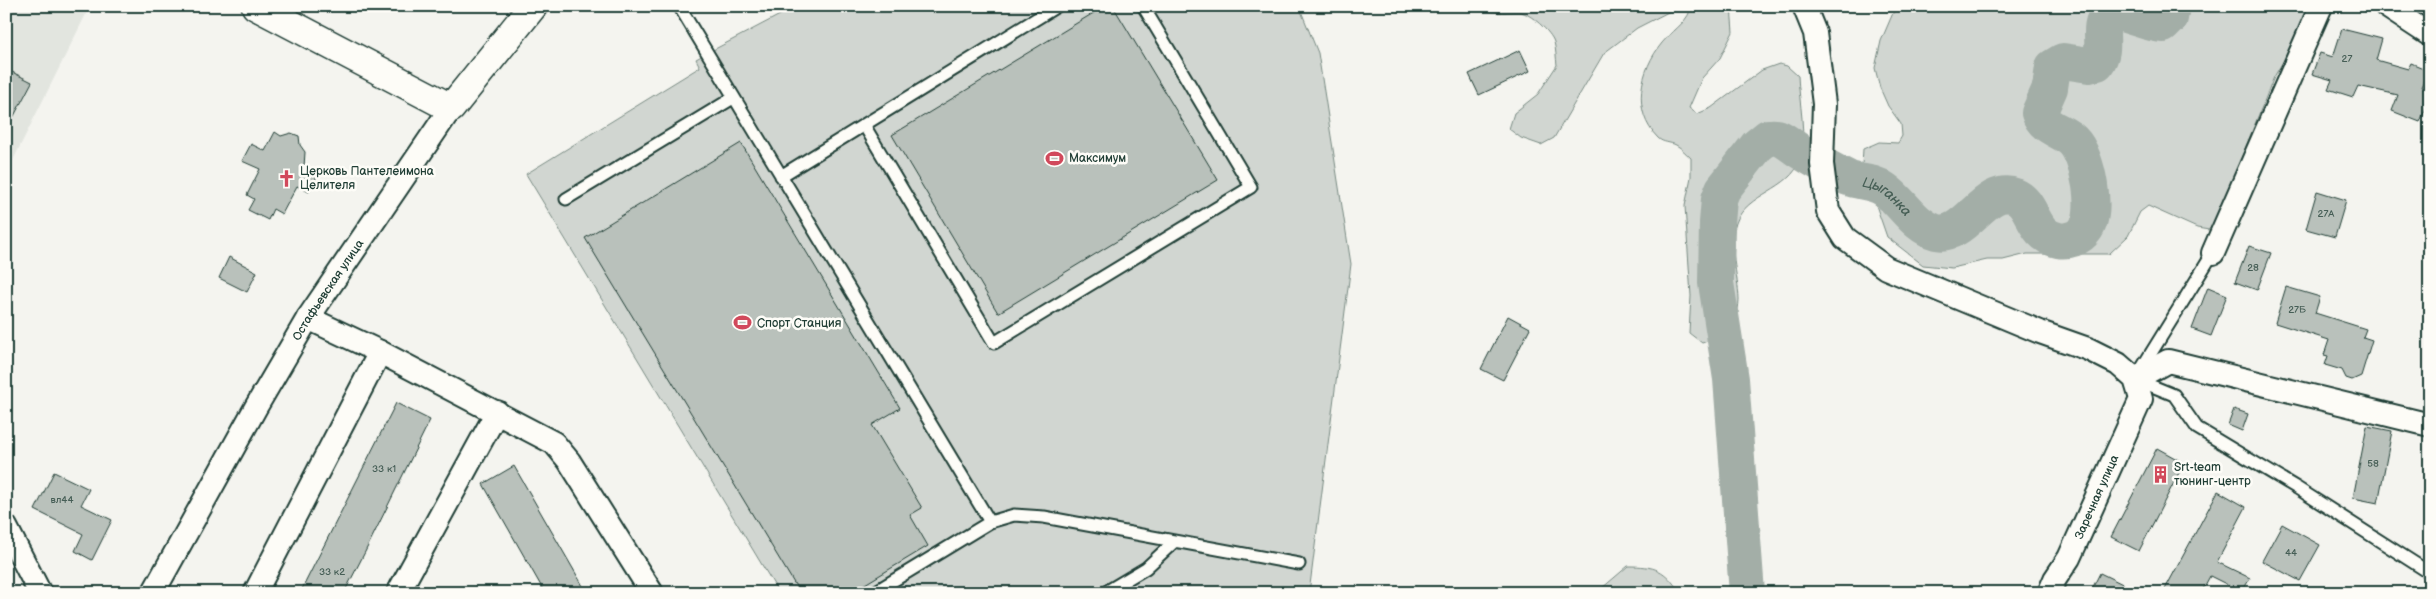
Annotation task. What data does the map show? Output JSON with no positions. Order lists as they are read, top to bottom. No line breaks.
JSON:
{"streets":{"street":["Остафьевская улица","Заречная улица"]},"water":["Цыганка"],"places":{"sports":["Максимум","Спорт Станция"],"church":["Церковь Пантелеимона Целителя"],"building":["Srt-team тюнинг-центр"]},"house_numbers":["27","27А","28","27Б","58","33 к1","вл44","44","33 к2"]}
